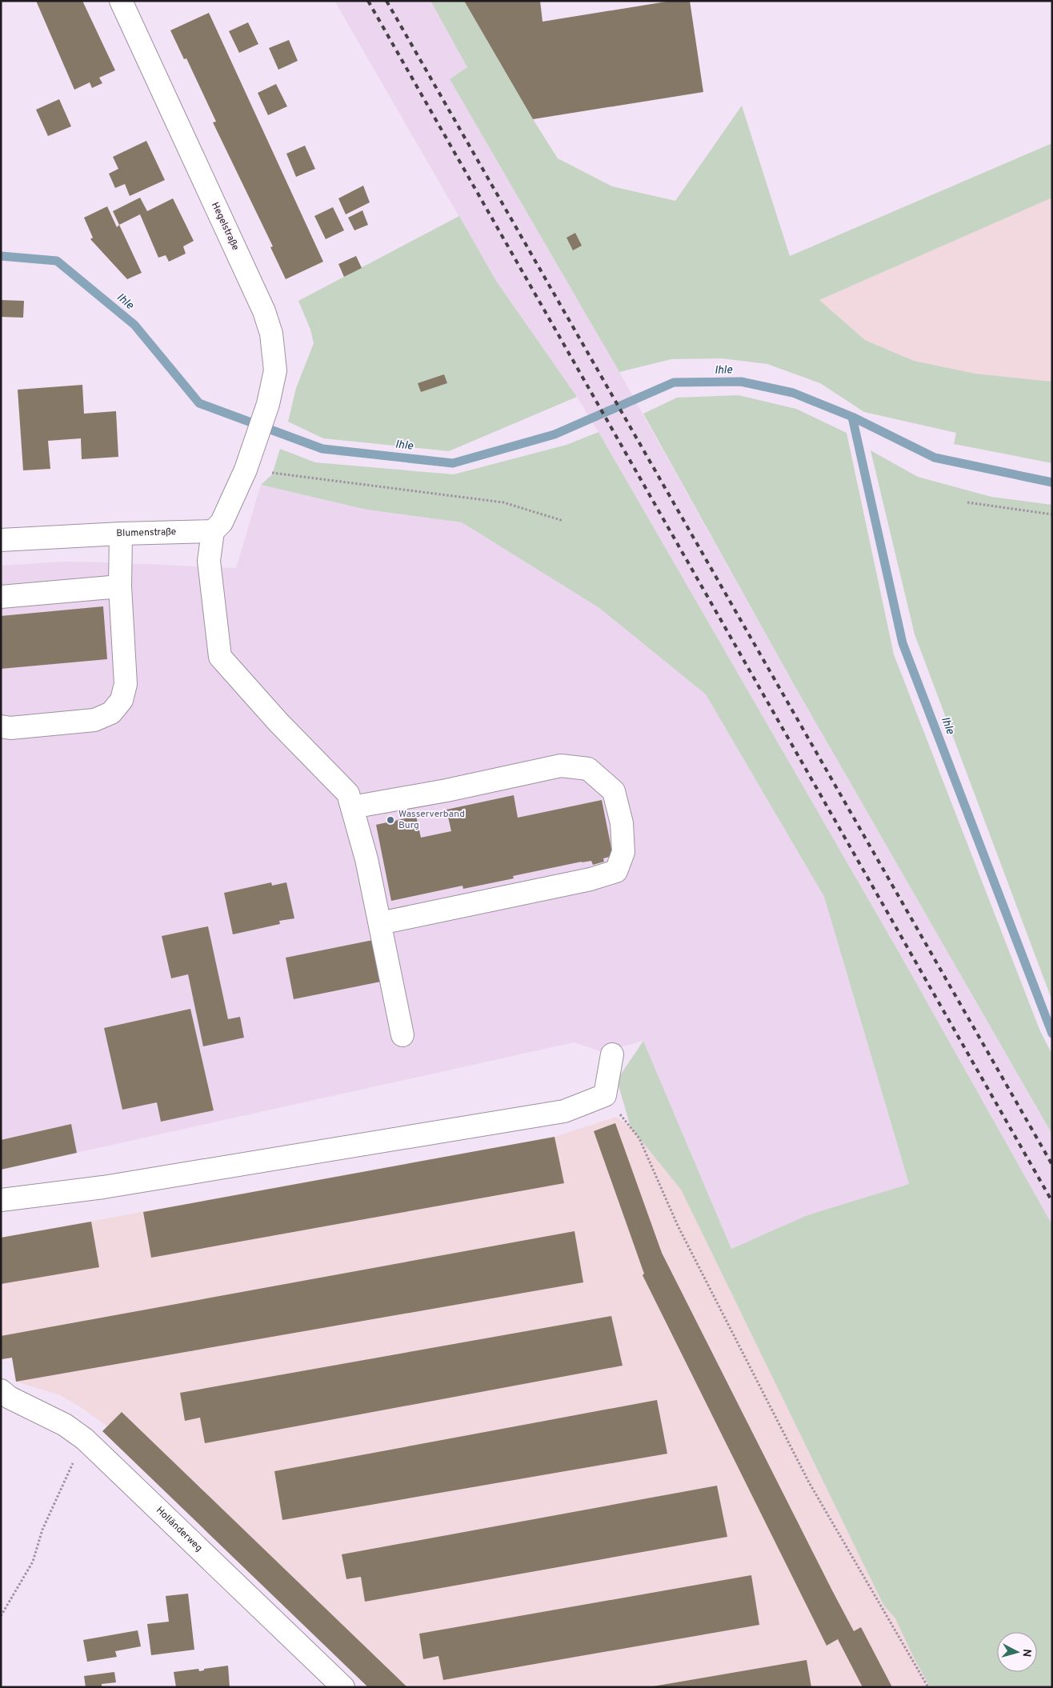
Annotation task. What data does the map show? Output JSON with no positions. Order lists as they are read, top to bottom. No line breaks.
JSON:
{"streets":{"street":["Hegelstraße","Blumenstraße","Holländerweg"]},"water":["Ihle"],"places":["Wasserverband Burg"],"north":"right"}
